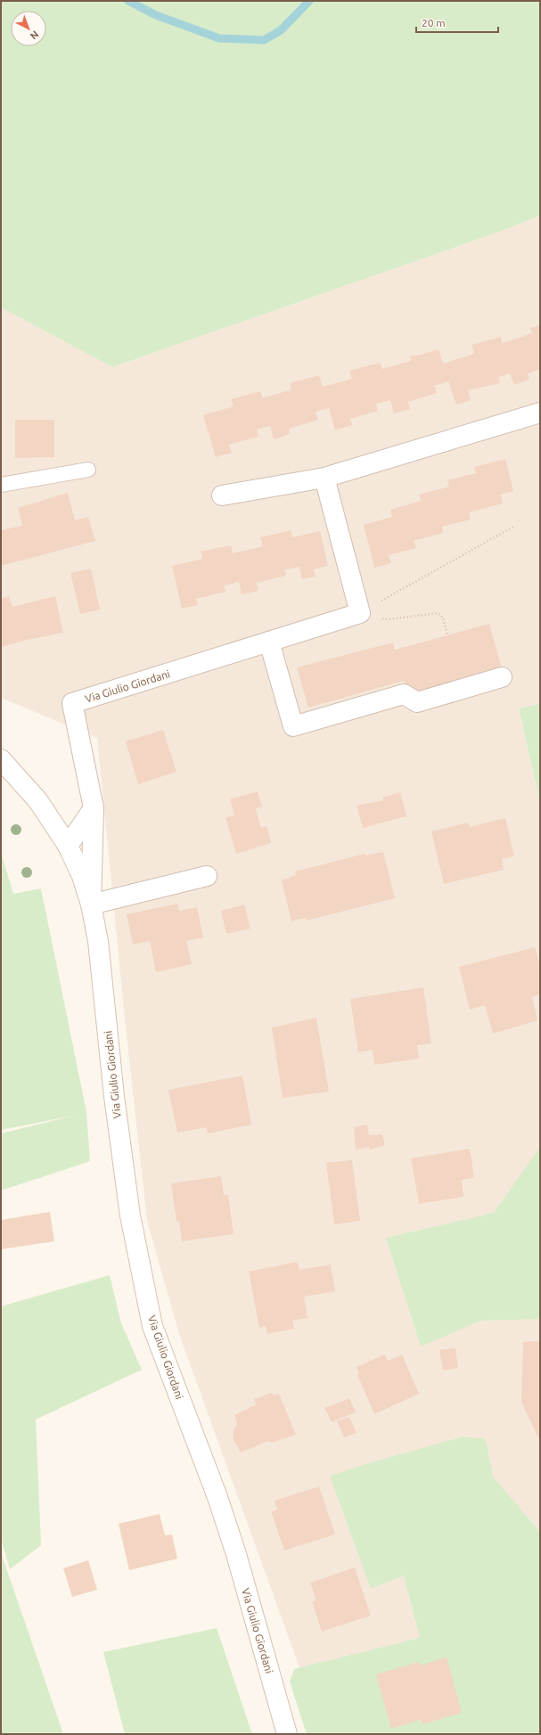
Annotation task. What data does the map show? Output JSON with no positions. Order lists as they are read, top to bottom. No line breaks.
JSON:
{"streets":{"street":["Via Giulio Giordani"]},"scale_bar":"20 m","north":"bottom right"}
